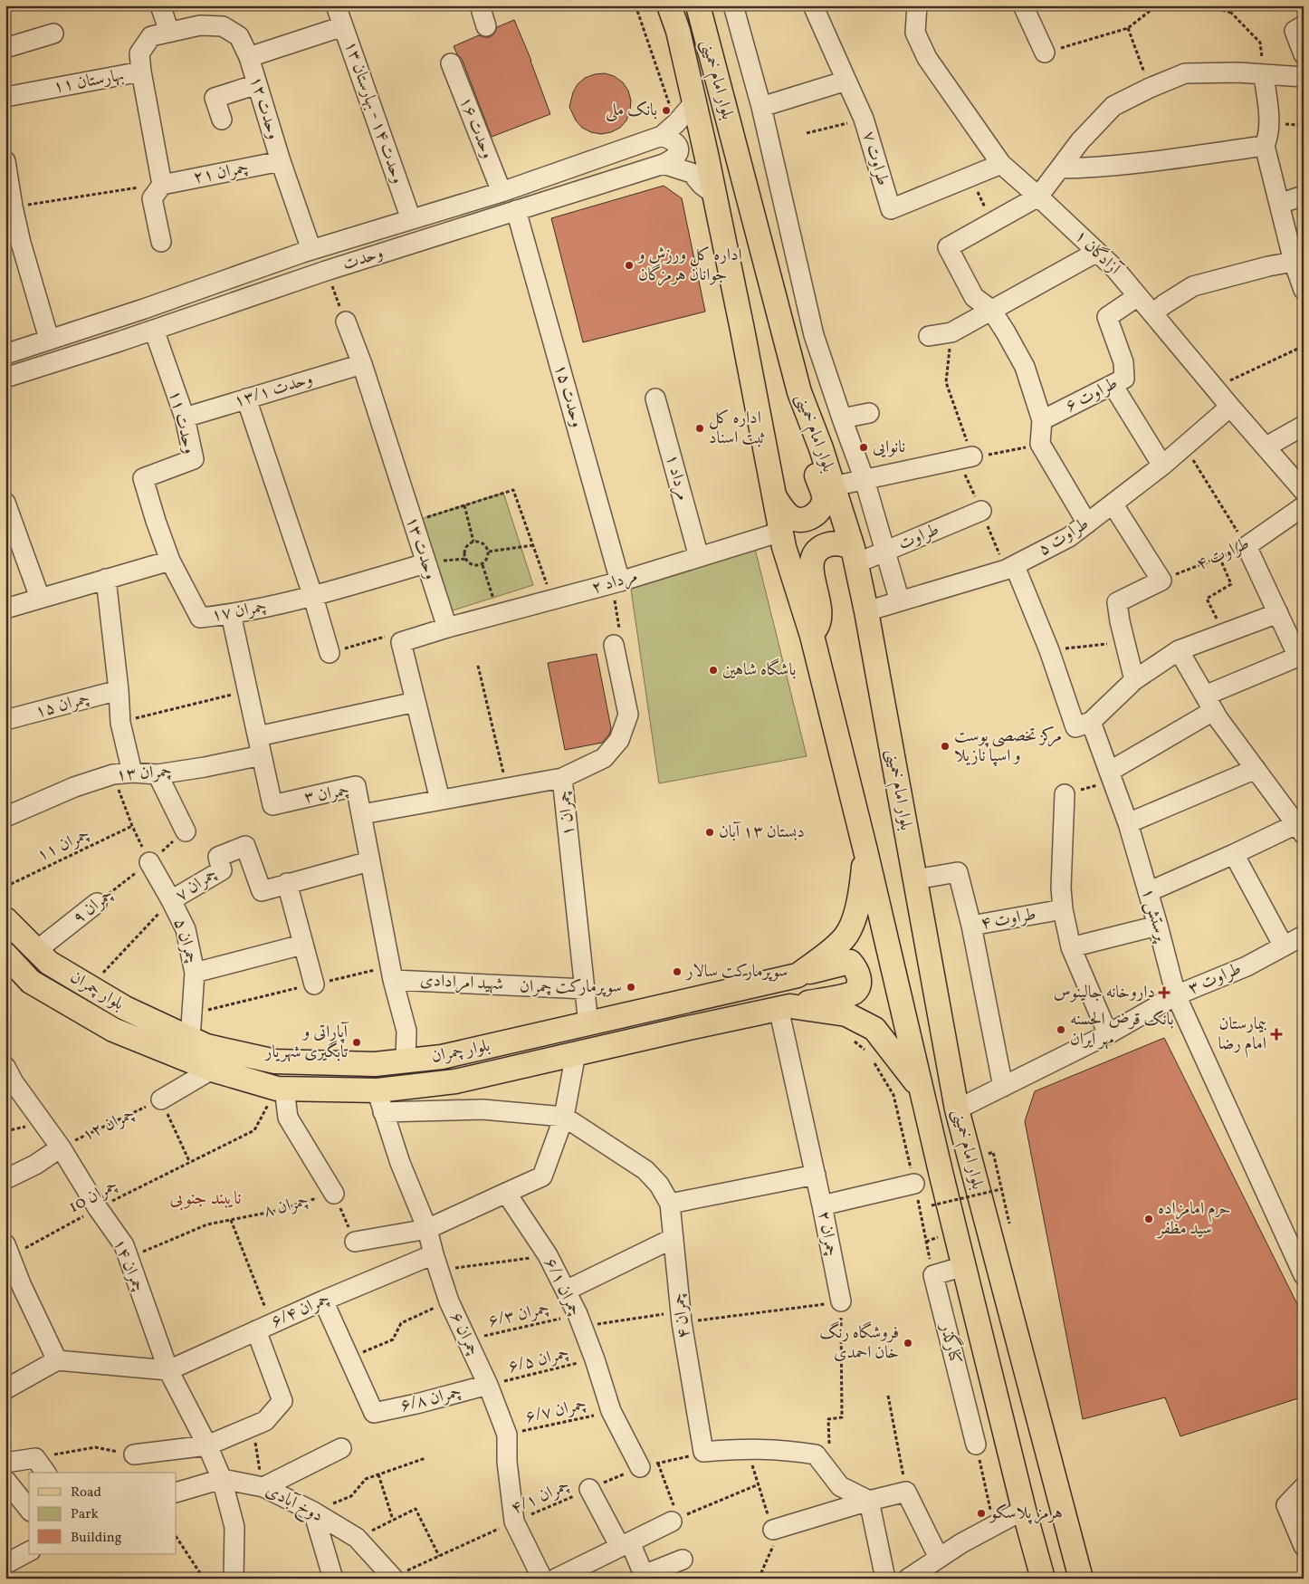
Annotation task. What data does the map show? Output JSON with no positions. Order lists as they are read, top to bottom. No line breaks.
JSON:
{"streets":{"main road":["بلوار امام خمینی","بلوار چمران"],"street":["بهارستان ۱۱","وحدت ۱۲","وحدت ۱۴ - بهارستان ۱۳","وحدت ۱۶","طراوت ۷","چمران ۲۱","آزادگان ۱","وحدت","وحدت ۱۳/۱","طراوت ۶","وحدت ۱۵","وحدت ۱۱","مرداد ۱","طراوت","طراوت ۵","وحدت ۱۳","طراوت ۴","مرداد ۲","چمران ۱۷","چمران ۱۵","چمران ۱۳","چمران ۳","چمران ۱","چمران ۷","چمران ۹","پرستش ۱","چمران ۵","طراوت ۳","شهید امرادادی","چمران ۱۲","چمران ۸","چمران ۲","چمران ۱۴","چمران ۶/۱","چمران ۶/۴","چمران ۴","چمران ۶","کنارگذر","چمران ۶/۸","دوخ آبادی"],"path":["چمران ۱۱","چمران 10","چمران ۶/۳","چمران ۶/۵","چمران ۶/۷","چمران ۴/۱"]},"crossings":[["بلوار امام خمینی","وحدت"],["بلوار امام خمینی","طراوت"],["بلوار امام خمینی","طراوت ۵"],["بلوار امام خمینی","طراوت ۴"],["بلوار امام خمینی","مرداد ۲"],["بلوار امام خمینی","طراوت ۳"],["بلوار امام خمینی","بلوار چمران"],["بهارستان ۱۱","وحدت ۱۲"],["وحدت ۱۲","چمران ۲۱"],["وحدت ۱۲","وحدت"],["وحدت ۱۴ - بهارستان ۱۳","وحدت"],["وحدت ۱۶","وحدت"],["طراوت ۷","آزادگان ۱"],["آزادگان ۱","طراوت ۶"],["آزادگان ۱","طراوت ۵"],["وحدت","وحدت ۱۵"],["وحدت","وحدت ۱۱"],["وحدت ۱۳/۱","وحدت ۱۱"],["وحدت ۱۳/۱","وحدت ۱۳"],["وحدت ۱۵","مرداد ۲"],["وحدت ۱۱","چمران ۱۷"],["مرداد ۱","مرداد ۲"],["وحدت ۱۳","مرداد ۲"],["وحدت ۱۳","چمران ۱۷"],["چمران ۱۷","چمران ۳"],["چمران ۱۳","چمران ۳"],["چمران ۳","چمران ۱"],["چمران ۳","چمران ۷"],["چمران ۳","شهید امرادادی"],["چمران ۳","بلوار چمران"],["چمران ۱","شهید امرادادی"],["چمران ۱","بلوار چمران"],["چمران ۷","چمران ۵"],["چمران ۷","بلوار چمران"],["چمران ۹","چمران ۵"],["چمران ۹","بلوار چمران"],["پرستش ۱","طراوت ۳"],["چمران ۵","بلوار چمران"],["بلوار چمران","چمران 10"],["بلوار چمران","چمران ۸"],["بلوار چمران","چمران ۲"],["بلوار چمران","چمران ۴"],["بلوار چمران","چمران ۶"],["چمران ۱۲","چمران ۱۴"],["چمران 10","چمران ۸"],["چمران 10","چمران ۱۴"],["چمران ۸","چمران ۱۴"],["چمران ۱۴","چمران ۶/۴"],["چمران ۱۴","دوخ آبادی"],["چمران ۶/۱","چمران ۶/۳"],["چمران ۶/۱","چمران ۶/۵"],["چمران ۶/۱","چمران ۶/۷"],["چمران ۶/۱","چمران ۴/۱"],["چمران ۶/۴","چمران ۶"],["چمران ۶/۳","چمران ۴"],["چمران ۶/۳","چمران ۶"],["چمران ۴","چمران ۶"],["چمران ۴","چمران ۴/۱"],["چمران ۶","چمران ۶/۵"],["چمران ۶","چمران ۶/۸"],["چمران ۶","چمران ۶/۷"],["چمران ۶","چمران ۴/۱"],["چمران ۶/۵","چمران ۶/۸"],["چمران ۴/۱","دوخ آبادی"]],"districts":["نایبند جنوبی"],"places":{"other":["بانک ملی","اداره کل ورزش و جوانان هرمزگان","اداره کل ثبت اسناد","نانوایی","باشگاه شاهین","مرکز تخصصی پوست و اسپا نازیلا","دبستان ۱۳ آبان","سوپرمارکت سالار","سوپرمارکت چمران","بانک قرض الحسنه مهر ایران","آپاراتی و تابگیری شهریار","حرم امامزاده سید مظفر","فروشگاه رنگ خان احمدی","هرمز پلاسکو"],"health":["داروخانه جالینوس","بیمارستان امام رضا"]},"legend":["Road","Park","Building"]}
